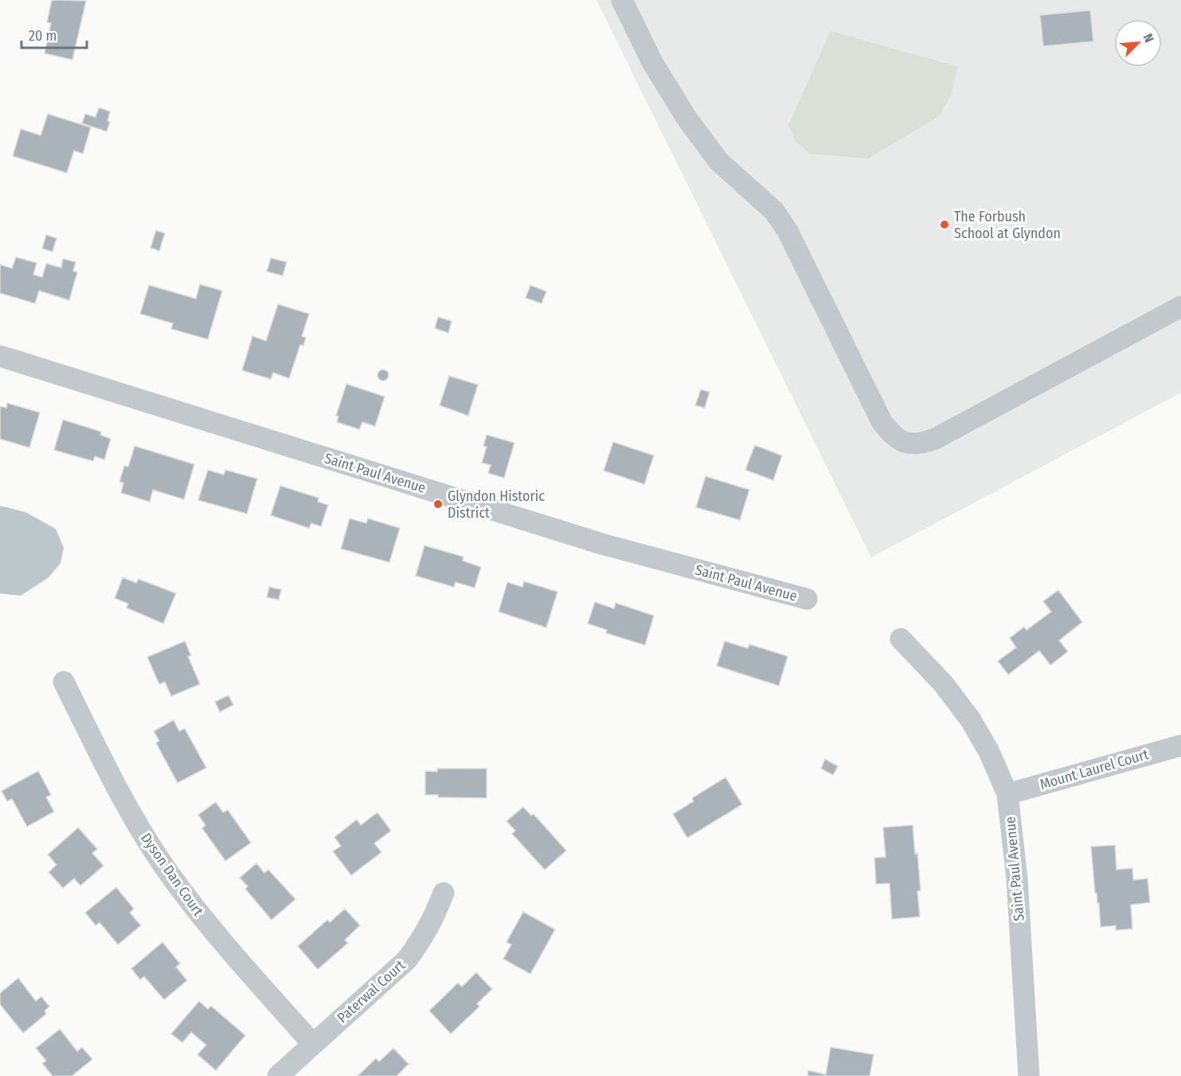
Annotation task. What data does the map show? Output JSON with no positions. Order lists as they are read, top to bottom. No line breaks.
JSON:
{"streets":{"street":["Saint Paul Avenue","Mount Laurel Court","Dyson Dan Court","Paterwal Court"]},"crossings":[["Saint Paul Avenue","Mount Laurel Court"],["Dyson Dan Court","Paterwal Court"]],"places":["The Forbush School at Glyndon","Glyndon Historic District"],"scale_bar":"20 m","north":"top right"}
